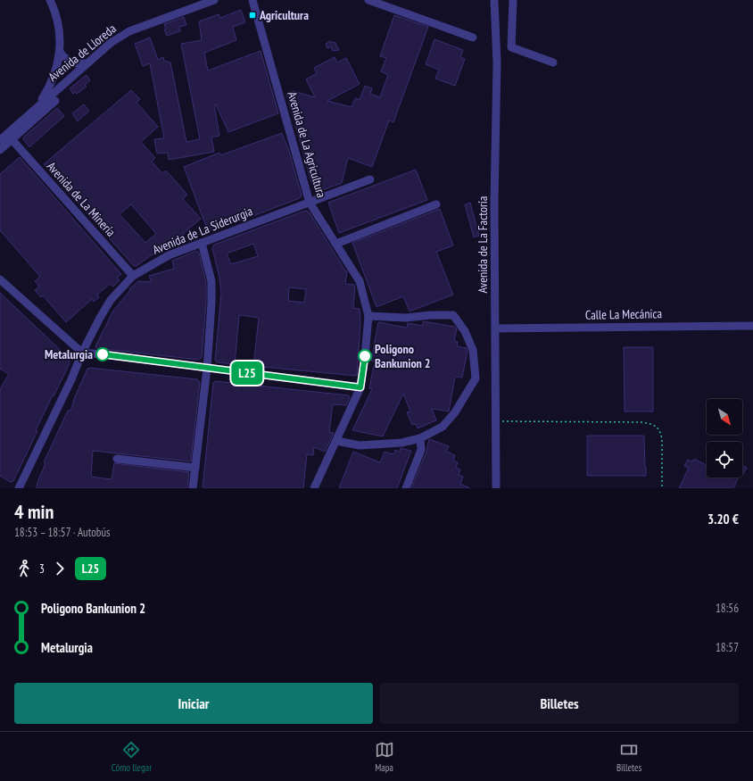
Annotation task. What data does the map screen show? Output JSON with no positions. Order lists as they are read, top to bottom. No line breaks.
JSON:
{"streets":{"street":["Avenida de Lloreda","Avenida de La Agricultura","Avenida de La Minería","Avenida de La Siderurgia","Avenida de La Factoría","Calle La Mecánica"]},"crossings":[["Avenida de Lloreda","Avenida de La Minería"],["Avenida de La Agricultura","Avenida de La Siderurgia"],["Avenida de La Minería","Avenida de La Siderurgia"],["Avenida de La Factoría","Calle La Mecánica"]],"places":{"transit":["Agricultura"],"other":["Metalurgia","Poligono Bankunion 2"]},"lines":["bus line L25"],"north":"bottom right","page":{"on_map":"L25","heading":["4 min","18:53 – 18:57 · Autobús","3.20 €"],"legs":["3","L25"],"list":[{"name":"Poligono Bankunion 2","value":"18:56"},{"name":"Metalurgia","value":"18:57"}],"buttons":["Iniciar","Billetes"],"tabs":["Cómo llegar","Mapa","Billetes"]}}
